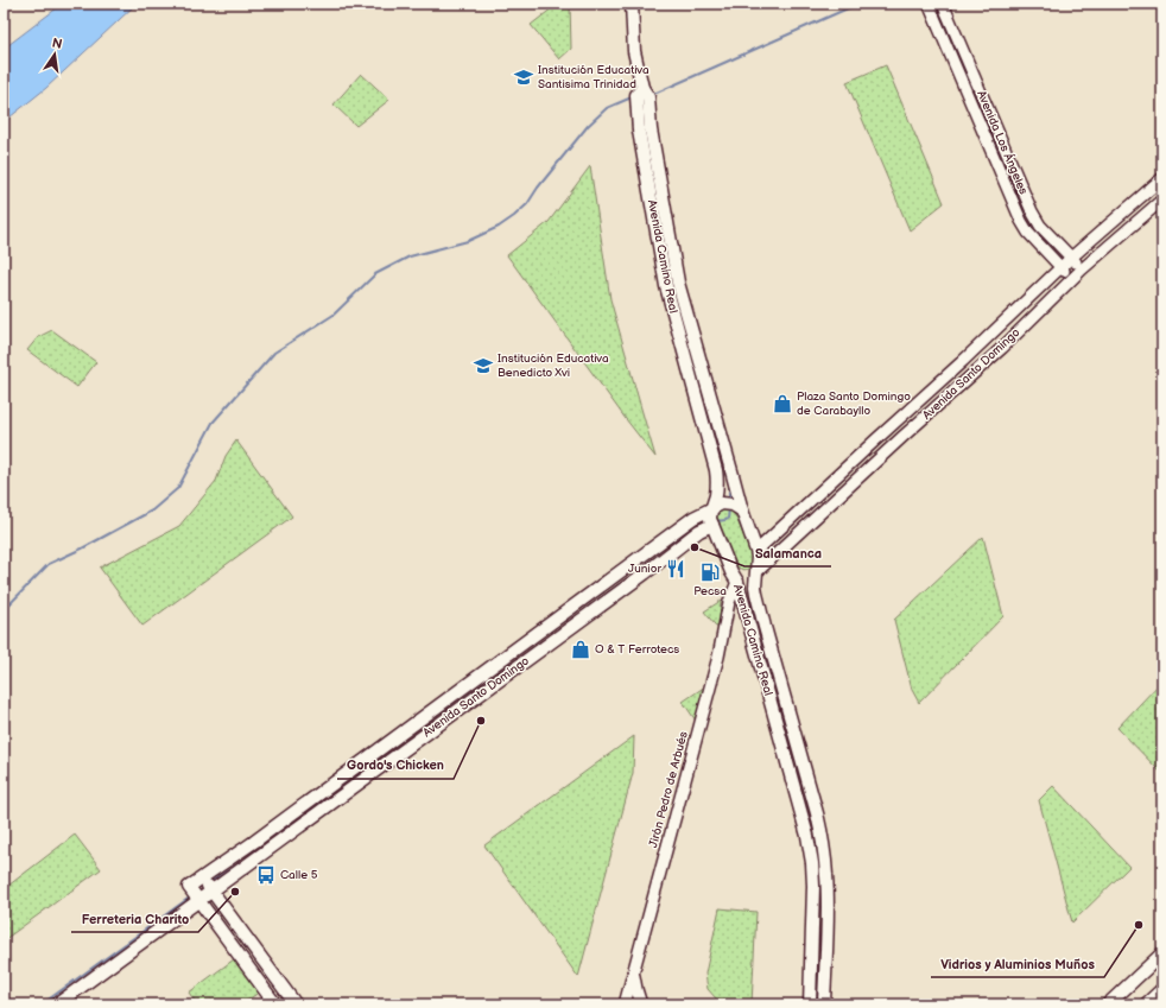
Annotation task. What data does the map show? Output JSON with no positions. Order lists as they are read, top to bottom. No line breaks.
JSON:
{"streets":{"main road":["Avenida Camino Real","Avenida Santo Domingo"],"street":["Avenida Los Ángeles","Jirón Pedro de Arbués"]},"crossings":[["Avenida Los Ángeles","Avenida Santo Domingo"],["Avenida Camino Real","Avenida Santo Domingo"],["Avenida Camino Real","Jirón Pedro de Arbués"],["Avenida Santo Domingo","Jirón Pedro de Arbués"]],"places":{"school or university":["Institución Educativa Santisima Trinidad","Institución Educativa Benedicto Xvi"],"shop":["Plaza Santo Domingo de Carabayllo","O & T Ferrotecs"],"other":["Salamanca","Gordo's Chicken","Ferreteria Charito","Vidrios y Aluminios Muños"],"restaurant":["Junior"],"fuel station":["Pecsa"],"bus stop":["Calle 5"]},"north":"top"}
